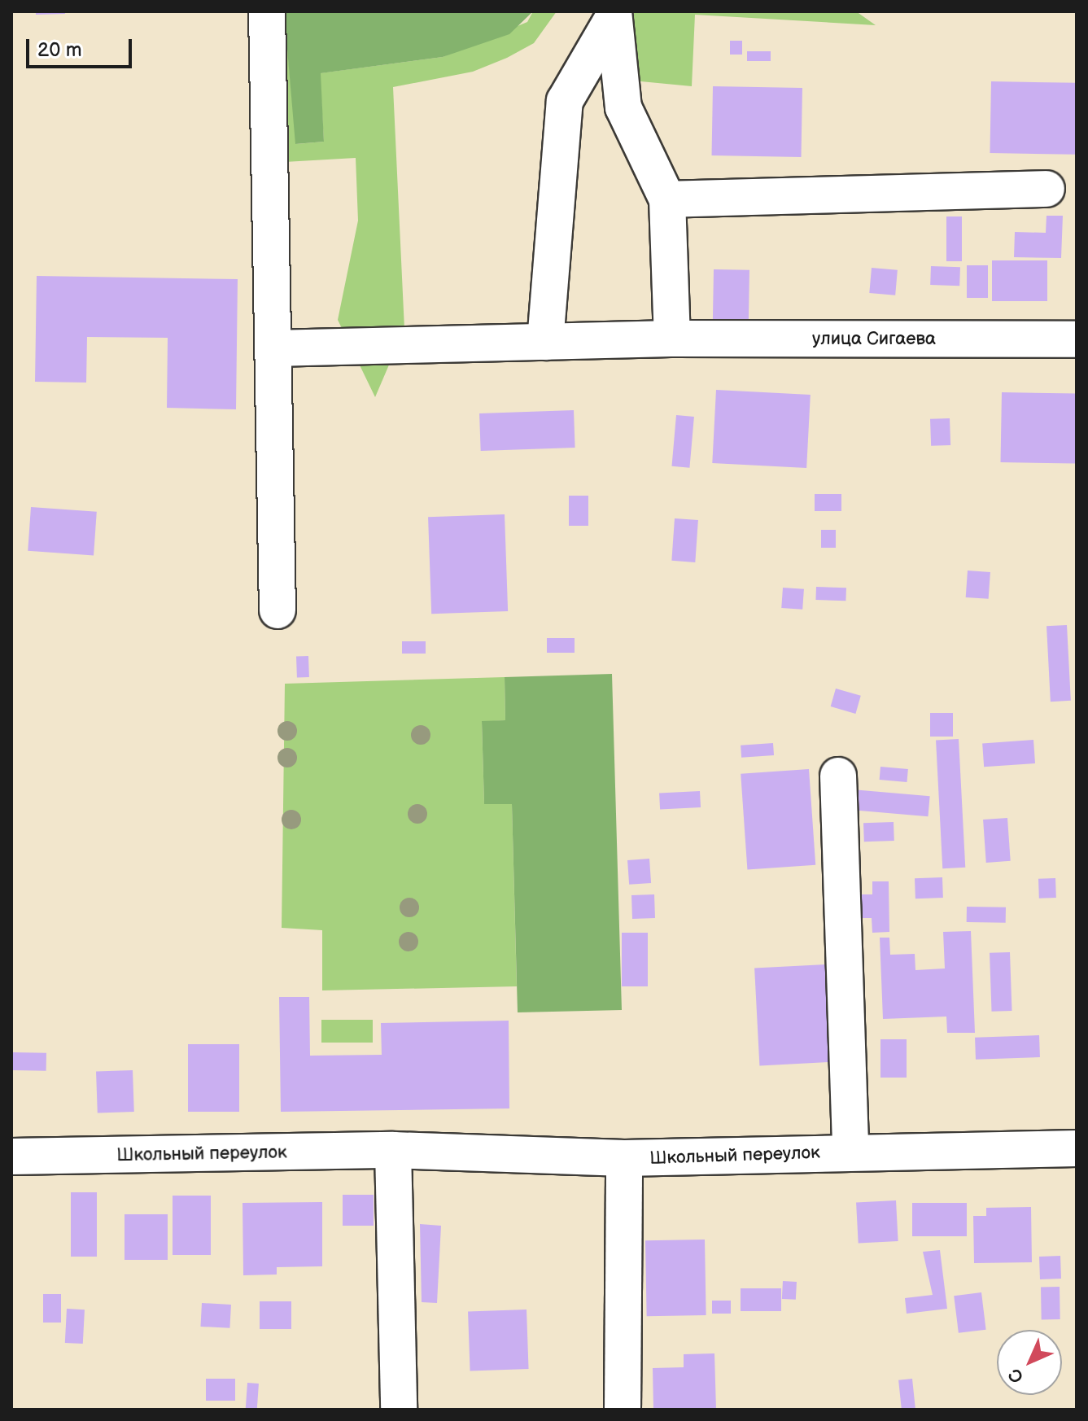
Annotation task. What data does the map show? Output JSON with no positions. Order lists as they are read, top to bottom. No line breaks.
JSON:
{"streets":{"street":["улица Сигаева","Школьный переулок"]},"scale_bar":"20 m","north":"bottom left"}
